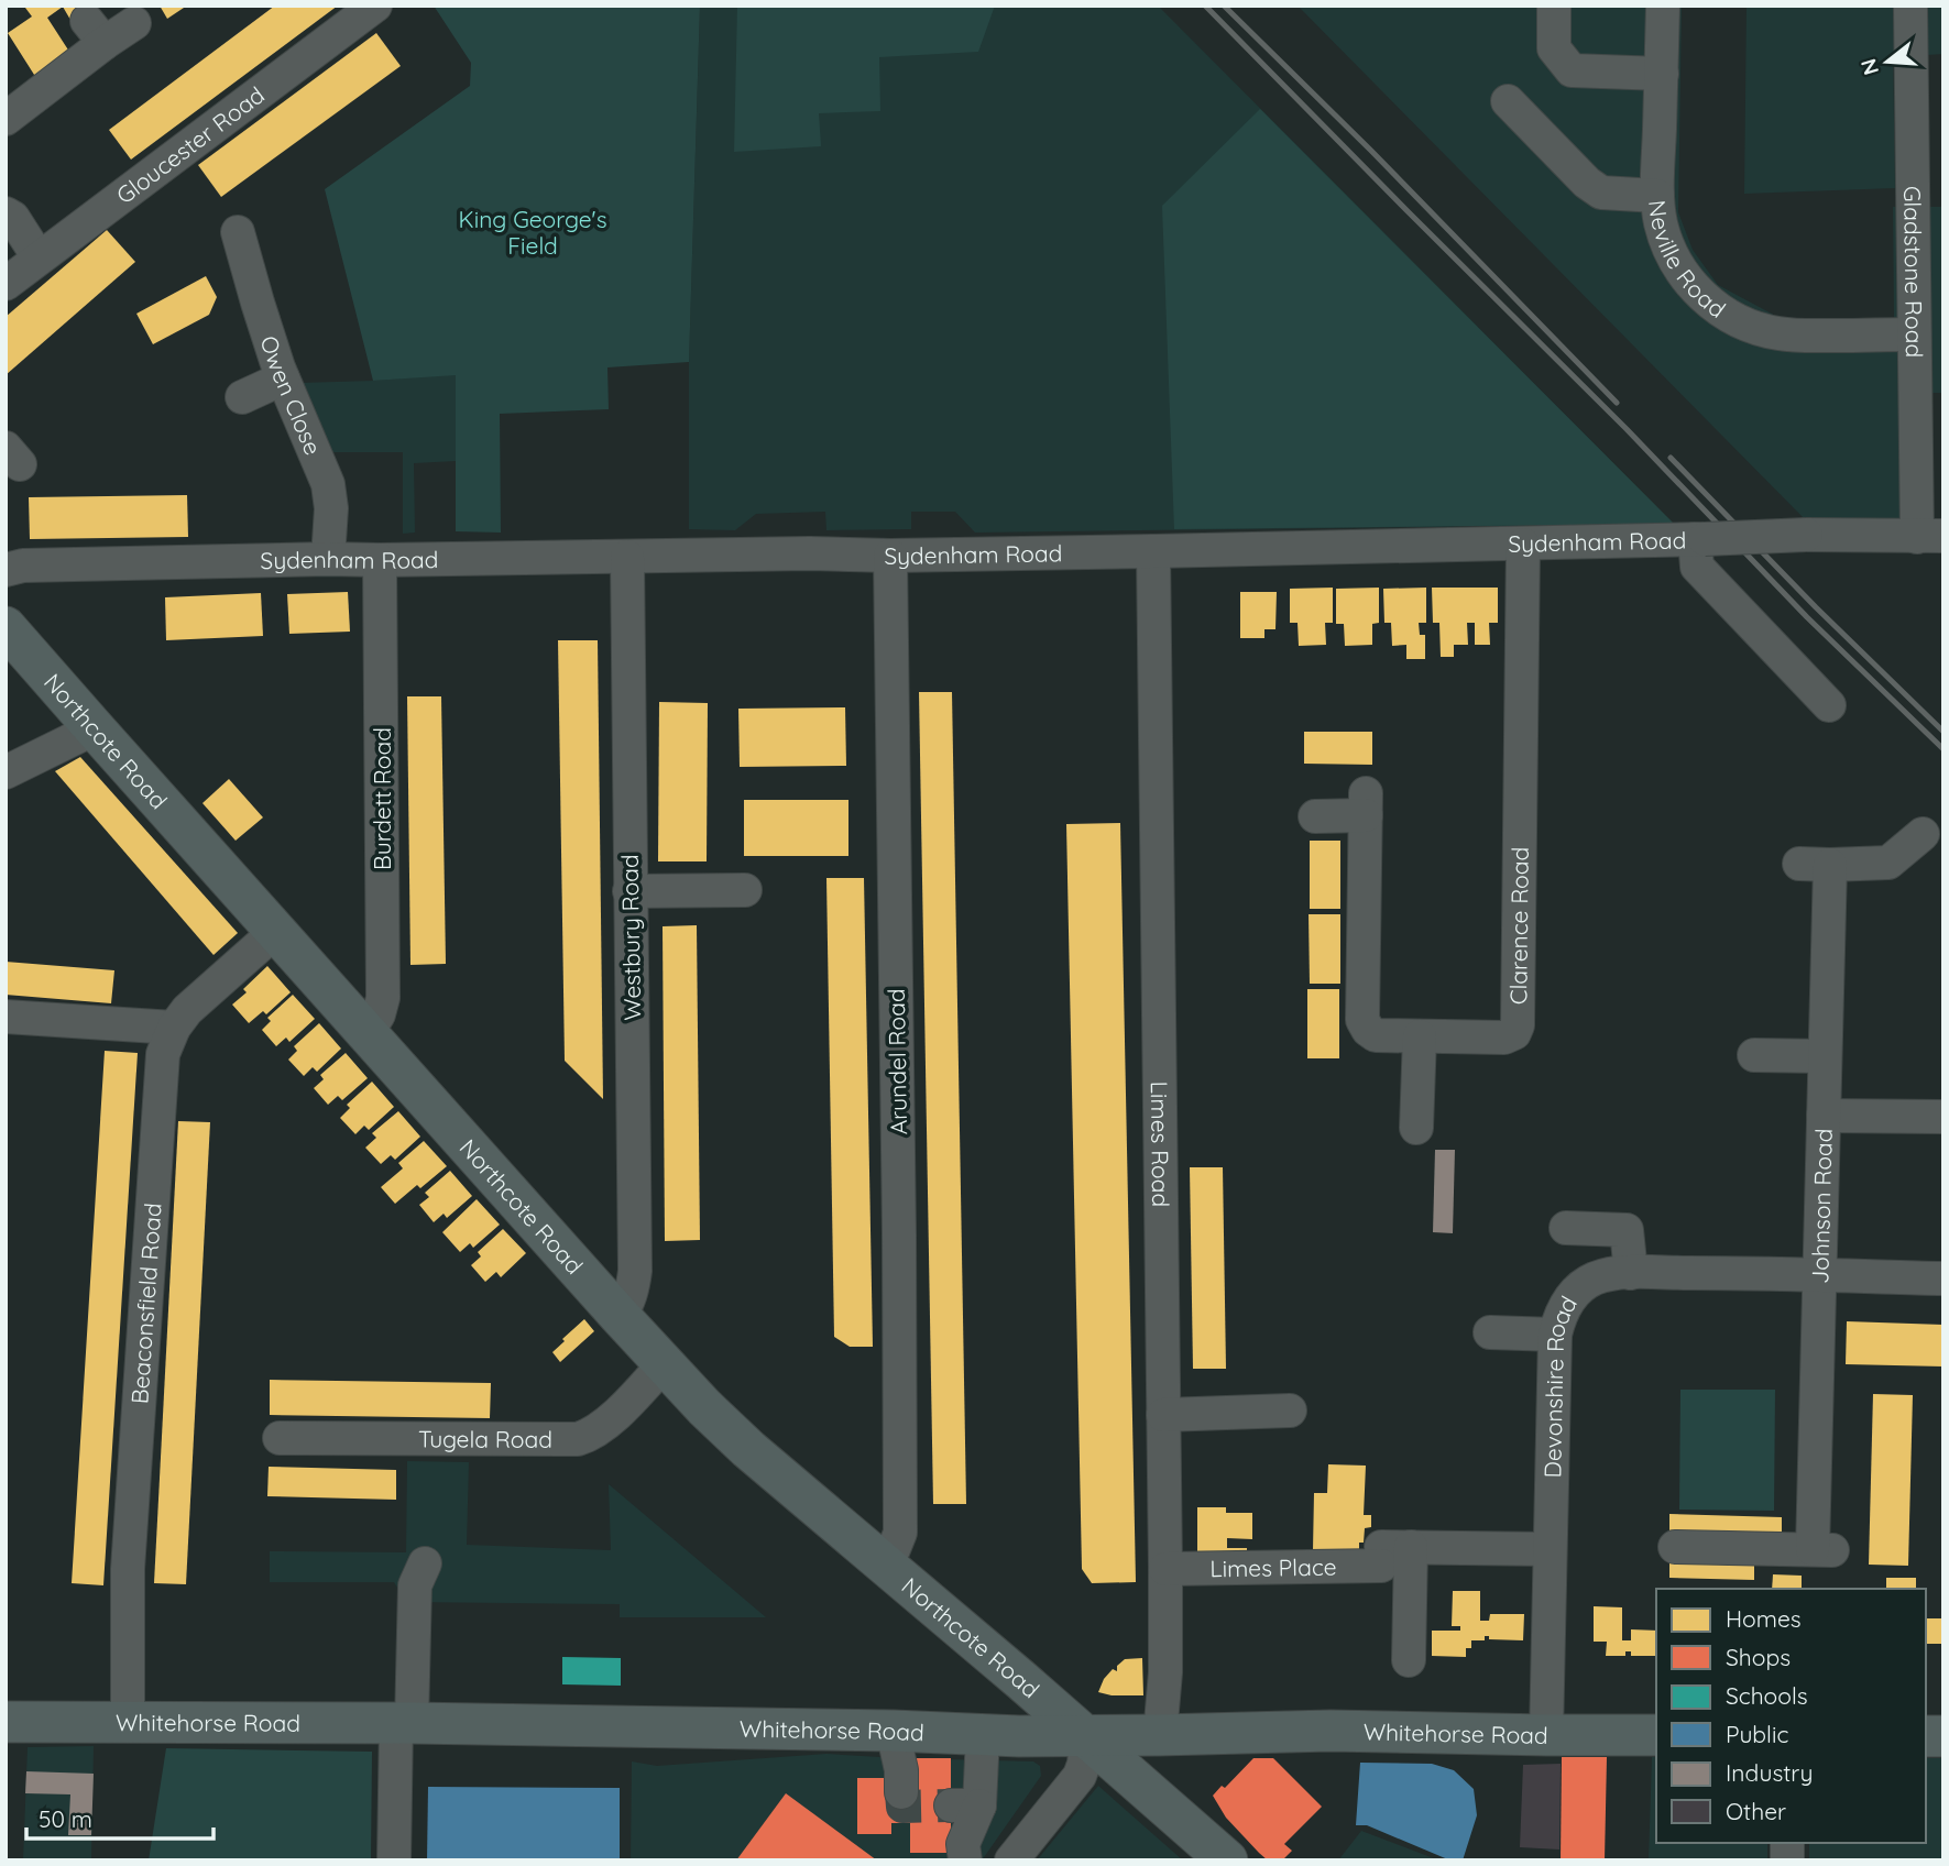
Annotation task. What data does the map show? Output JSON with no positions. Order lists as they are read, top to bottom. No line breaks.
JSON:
{"streets":{"main road":["Northcote Road","Whitehorse Road"],"street":["Gloucester Road","Neville Road","Gladstone Road","Owen Close","Sydenham Road","Burdett Road","Clarence Road","Westbury Road","Arundel Road","Limes Road","Johnson Road","Beaconsfield Road","Devonshire Road","Tugela Road","Limes Place"]},"crossings":[["Neville Road","Gladstone Road"],["Gladstone Road","Sydenham Road"],["Owen Close","Sydenham Road"],["Sydenham Road","Burdett Road"],["Sydenham Road","Clarence Road"],["Sydenham Road","Westbury Road"],["Sydenham Road","Arundel Road"],["Sydenham Road","Limes Road"],["Northcote Road","Burdett Road"],["Northcote Road","Westbury Road"],["Northcote Road","Arundel Road"],["Northcote Road","Beaconsfield Road"],["Northcote Road","Tugela Road"],["Northcote Road","Whitehorse Road"],["Limes Road","Limes Place"],["Limes Road","Whitehorse Road"],["Johnson Road","Devonshire Road"],["Beaconsfield Road","Whitehorse Road"],["Devonshire Road","Limes Place"],["Devonshire Road","Whitehorse Road"]],"parks":["King George's Field"],"legend":["Homes","Shops","Schools","Public","Industry","Other"],"scale_bar":"50 m","north":"left"}
